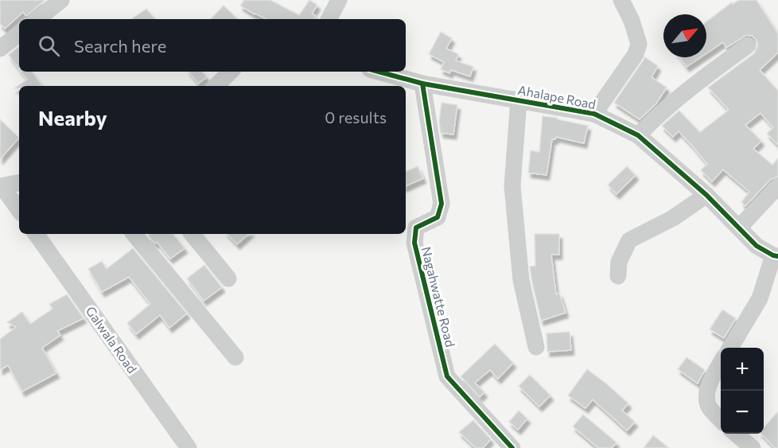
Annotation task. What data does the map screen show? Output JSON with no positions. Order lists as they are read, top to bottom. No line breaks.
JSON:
{"streets":{"street":["Ahalape Road","Nagahwatte Road","Galwala Road"]},"crossings":[["Ahalape Road","Nagahwatte Road"]],"north":"top right","page":{"search":"Search here","heading":["Nearby","0 results"],"map_buttons":["+","−"]}}
